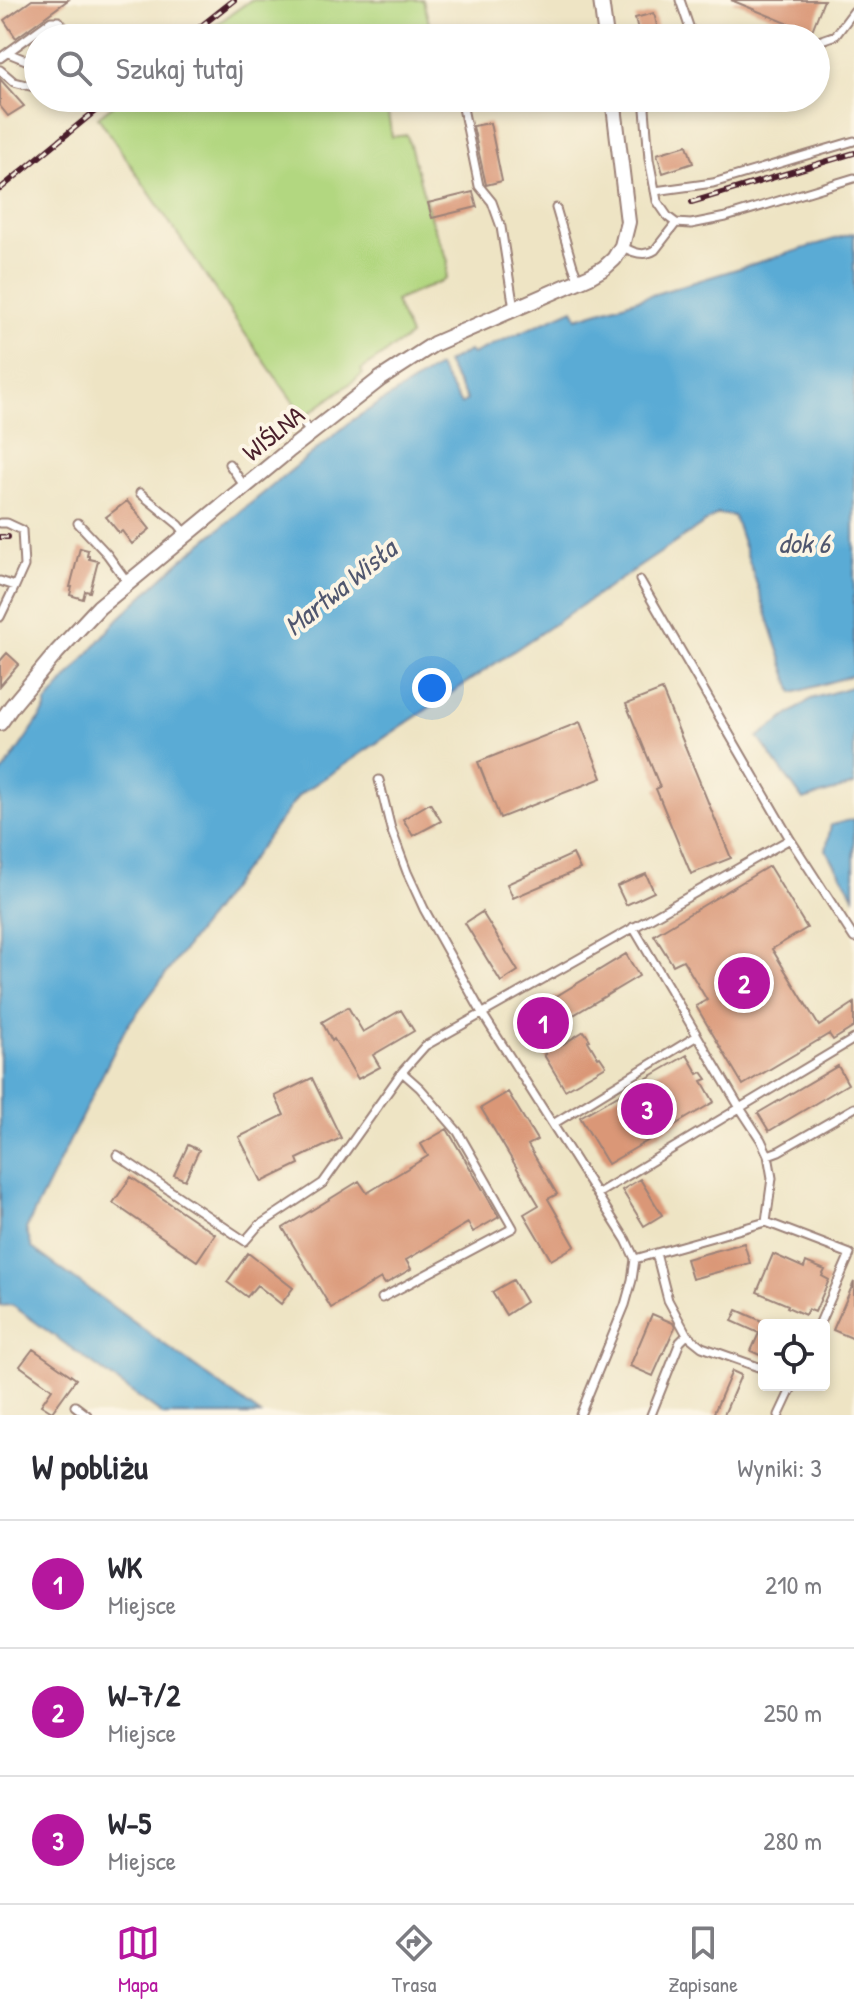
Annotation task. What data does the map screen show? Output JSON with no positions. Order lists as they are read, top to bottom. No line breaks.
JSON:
{"streets":{"street":["WIŚLNA"]},"water":["dok 6","Martwa Wisła"],"page":{"search":"Szukaj tutaj","pins":["2","1","3"],"heading":["W pobliżu","Wyniki: 3"],"list":[{"mark":"1","name":"WK","note":"Miejsce","value":"210 m"},{"mark":"2","name":"W-7/2","note":"Miejsce","value":"250 m"},{"mark":"3","name":"W-5","note":"Miejsce","value":"280 m"}],"nav":["Mapa","Trasa","Zapisane"]}}
